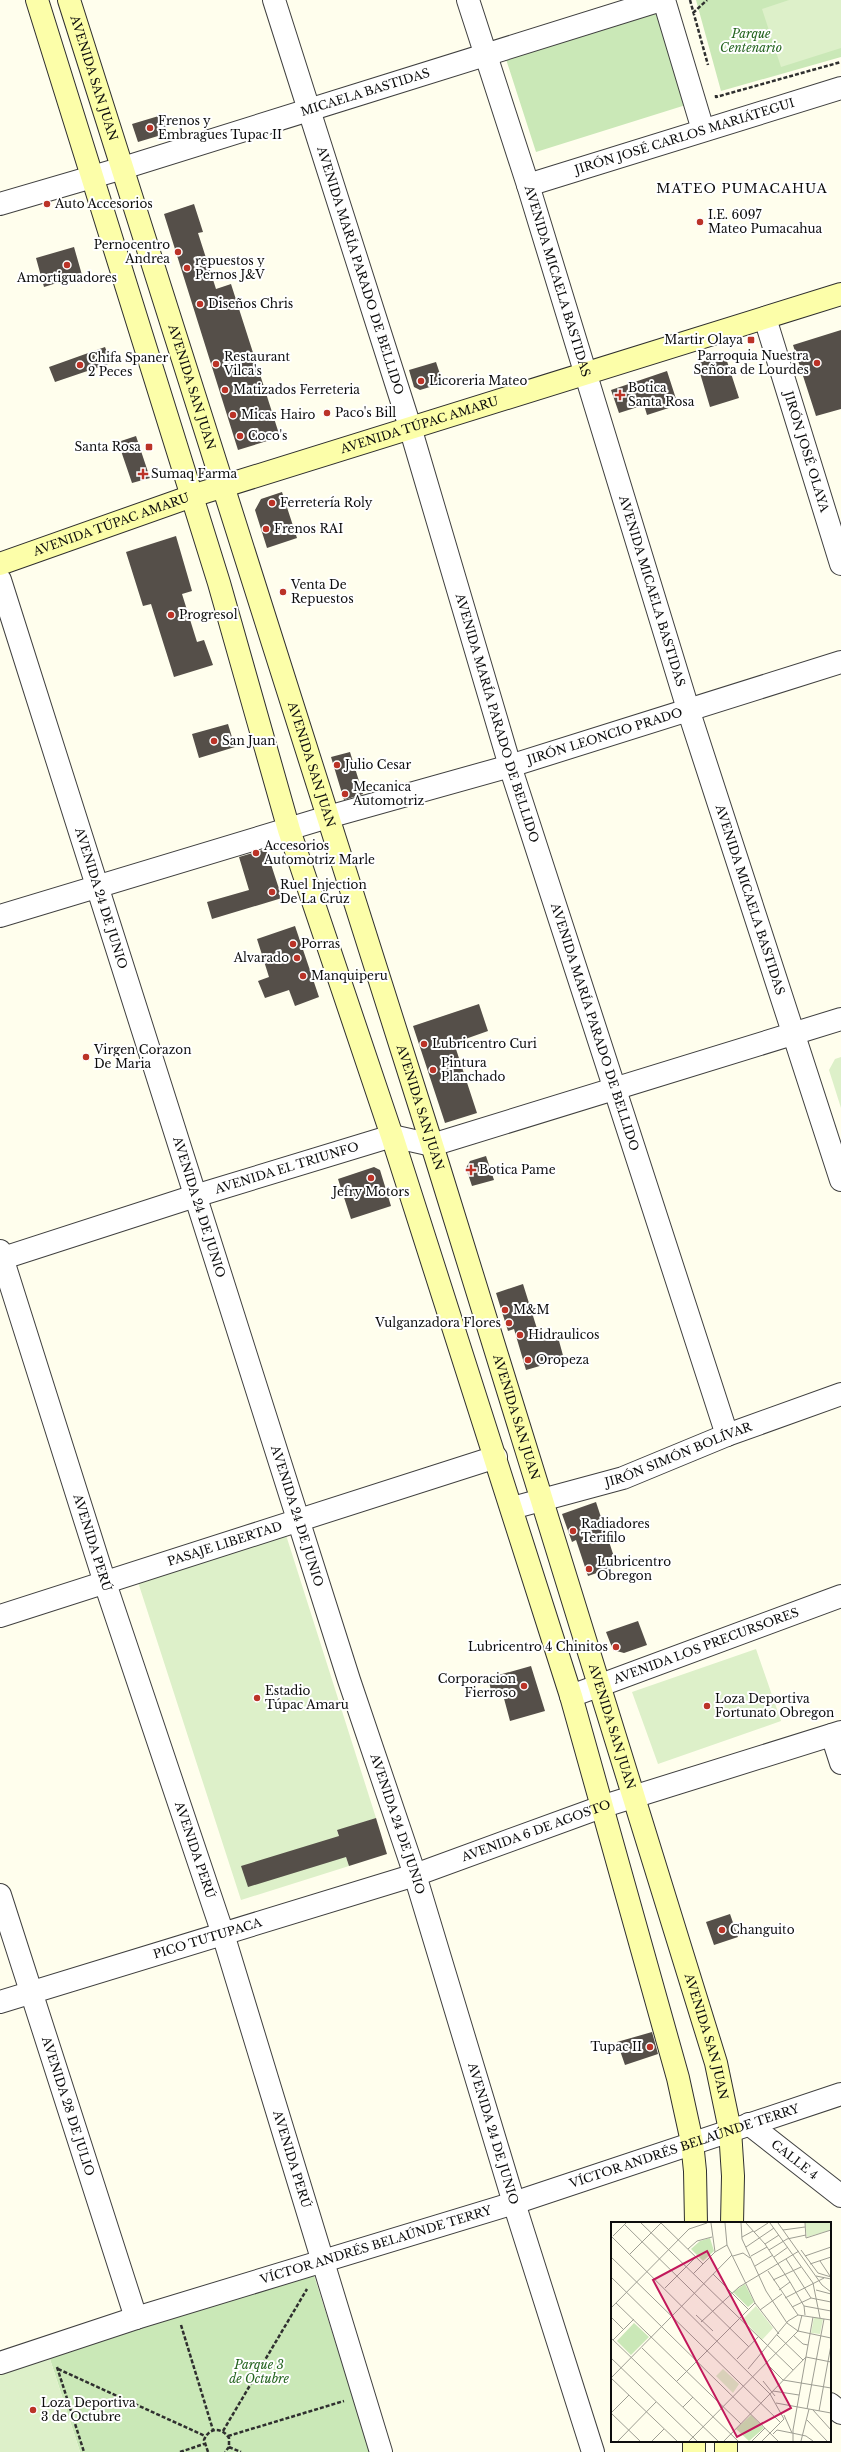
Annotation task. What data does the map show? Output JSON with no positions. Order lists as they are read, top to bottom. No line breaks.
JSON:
{"streets":{"main road":["AVENIDA SAN JUAN","AVENIDA TÚPAC AMARU"],"street":["MICAELA BASTIDAS","JIRÓN JOSÉ CARLOS MARIÁTEGUI","AVENIDA MARÍA PARADO DE BELLIDO","AVENIDA MICAELA BASTIDAS","JIRÓN JOSÉ OLAYA","JIRÓN LEONCIO PRADO","AVENIDA 24 DE JUNIO","AVENIDA EL TRIUNFO","JIRÓN SIMÓN BOLÍVAR","AVENIDA PERÚ","PASAJE LIBERTAD","AVENIDA LOS PRECURSORES","AVENIDA 6 DE AGOSTO","PICO TUTUPACA","AVENIDA 28 DE JULIO","VÍCTOR ANDRÉS BELAÚNDE TERRY","CALLE 4"]},"crossings":[["AVENIDA SAN JUAN","MICAELA BASTIDAS"],["AVENIDA SAN JUAN","AVENIDA TÚPAC AMARU"],["AVENIDA SAN JUAN","JIRÓN LEONCIO PRADO"],["AVENIDA SAN JUAN","JIRÓN SIMÓN BOLÍVAR"],["AVENIDA SAN JUAN","AVENIDA LOS PRECURSORES"],["AVENIDA SAN JUAN","AVENIDA 6 DE AGOSTO"],["AVENIDA SAN JUAN","VÍCTOR ANDRÉS BELAÚNDE TERRY"],["AVENIDA SAN JUAN","CALLE 4"],["MICAELA BASTIDAS","AVENIDA MARÍA PARADO DE BELLIDO"],["MICAELA BASTIDAS","AVENIDA MICAELA BASTIDAS"],["JIRÓN JOSÉ CARLOS MARIÁTEGUI","AVENIDA MICAELA BASTIDAS"],["AVENIDA MARÍA PARADO DE BELLIDO","AVENIDA TÚPAC AMARU"],["AVENIDA MARÍA PARADO DE BELLIDO","JIRÓN LEONCIO PRADO"],["AVENIDA MARÍA PARADO DE BELLIDO","JIRÓN SIMÓN BOLÍVAR"],["AVENIDA MICAELA BASTIDAS","AVENIDA TÚPAC AMARU"],["AVENIDA MICAELA BASTIDAS","JIRÓN LEONCIO PRADO"],["AVENIDA TÚPAC AMARU","JIRÓN JOSÉ OLAYA"],["JIRÓN LEONCIO PRADO","AVENIDA 24 DE JUNIO"],["AVENIDA 24 DE JUNIO","AVENIDA EL TRIUNFO"],["AVENIDA 24 DE JUNIO","PASAJE LIBERTAD"],["AVENIDA 24 DE JUNIO","AVENIDA 6 DE AGOSTO"],["AVENIDA 24 DE JUNIO","PICO TUTUPACA"],["AVENIDA 24 DE JUNIO","VÍCTOR ANDRÉS BELAÚNDE TERRY"],["AVENIDA EL TRIUNFO","AVENIDA PERÚ"],["AVENIDA PERÚ","PASAJE LIBERTAD"],["AVENIDA PERÚ","PICO TUTUPACA"],["AVENIDA PERÚ","VÍCTOR ANDRÉS BELAÚNDE TERRY"],["AVENIDA 6 DE AGOSTO","PICO TUTUPACA"],["PICO TUTUPACA","AVENIDA 28 DE JULIO"],["AVENIDA 28 DE JULIO","VÍCTOR ANDRÉS BELAÚNDE TERRY"],["VÍCTOR ANDRÉS BELAÚNDE TERRY","CALLE 4"]],"districts":["MATEO PUMACAHUA"],"parks":["Parque Centenario","Parque 3 de Octubre"],"places":{"other":["Frenos y Embragues Tupac II","Auto Accesorios","I.E. 6097 Mateo Pumacahua","Pernocentro Andrea","Amortiguadores","repuestos y Pernos J&V","Diseños Chris","Parroquia Nuestra Señora de Lourdes","Restaurant Vilca's","Chifa Spaner 2 Peces","Licoreria Mateo","Matizados Ferreteria","Paco's Bill","Micas Hairo","Coco's","Ferretería Roly","Frenos RAI","Venta De Repuestos","Progresol","San Juan","Julio Cesar","Mecanica Automotriz","Accesorios Automotriz Marle","Ruel Injection De La Cruz","Porras","Alvarado","Manquiperu","Lubricentro Curi","Virgen Corazon De Maria","Pintura Planchado","Jefry Motors","M&M","Vulganzadora Flores","Hidraulicos","Oropeza","Radiadores Terifilo","Lubricentro Obregon","Lubricentro 4 Chinitos","Corporacion Fierroso","Estadio Túpac Amaru","Loza Deportiva Fortunato Obregon","Changuito","Tupac II","Loza Deportiva 3 de Octubre"],"transit":["Martir Olaya","Santa Rosa"],"health":["Botica Santa Rosa","Sumaq Farma","Botica Pame"]}}
